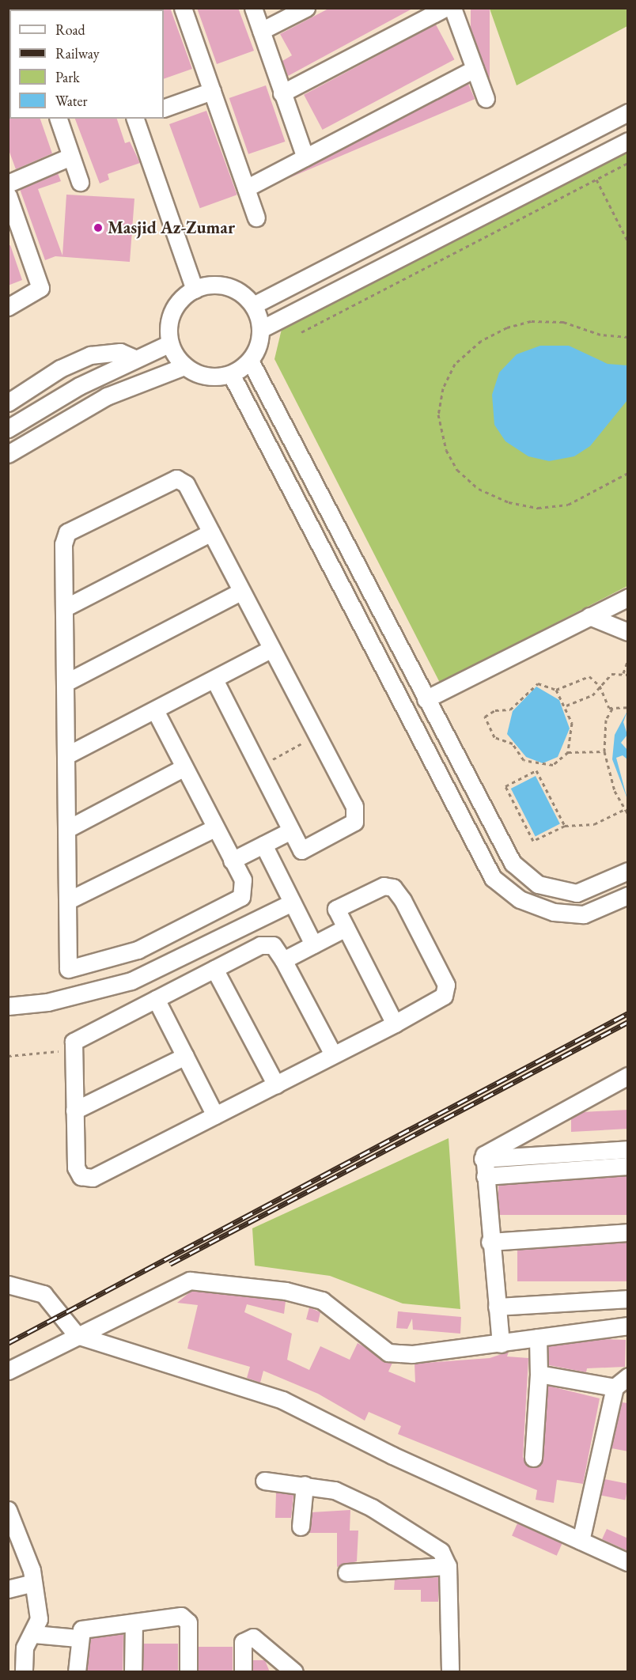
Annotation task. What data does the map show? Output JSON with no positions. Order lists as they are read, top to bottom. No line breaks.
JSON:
{"places":["Masjid Az-Zumar"],"legend":["Road","Railway","Park","Water"]}
